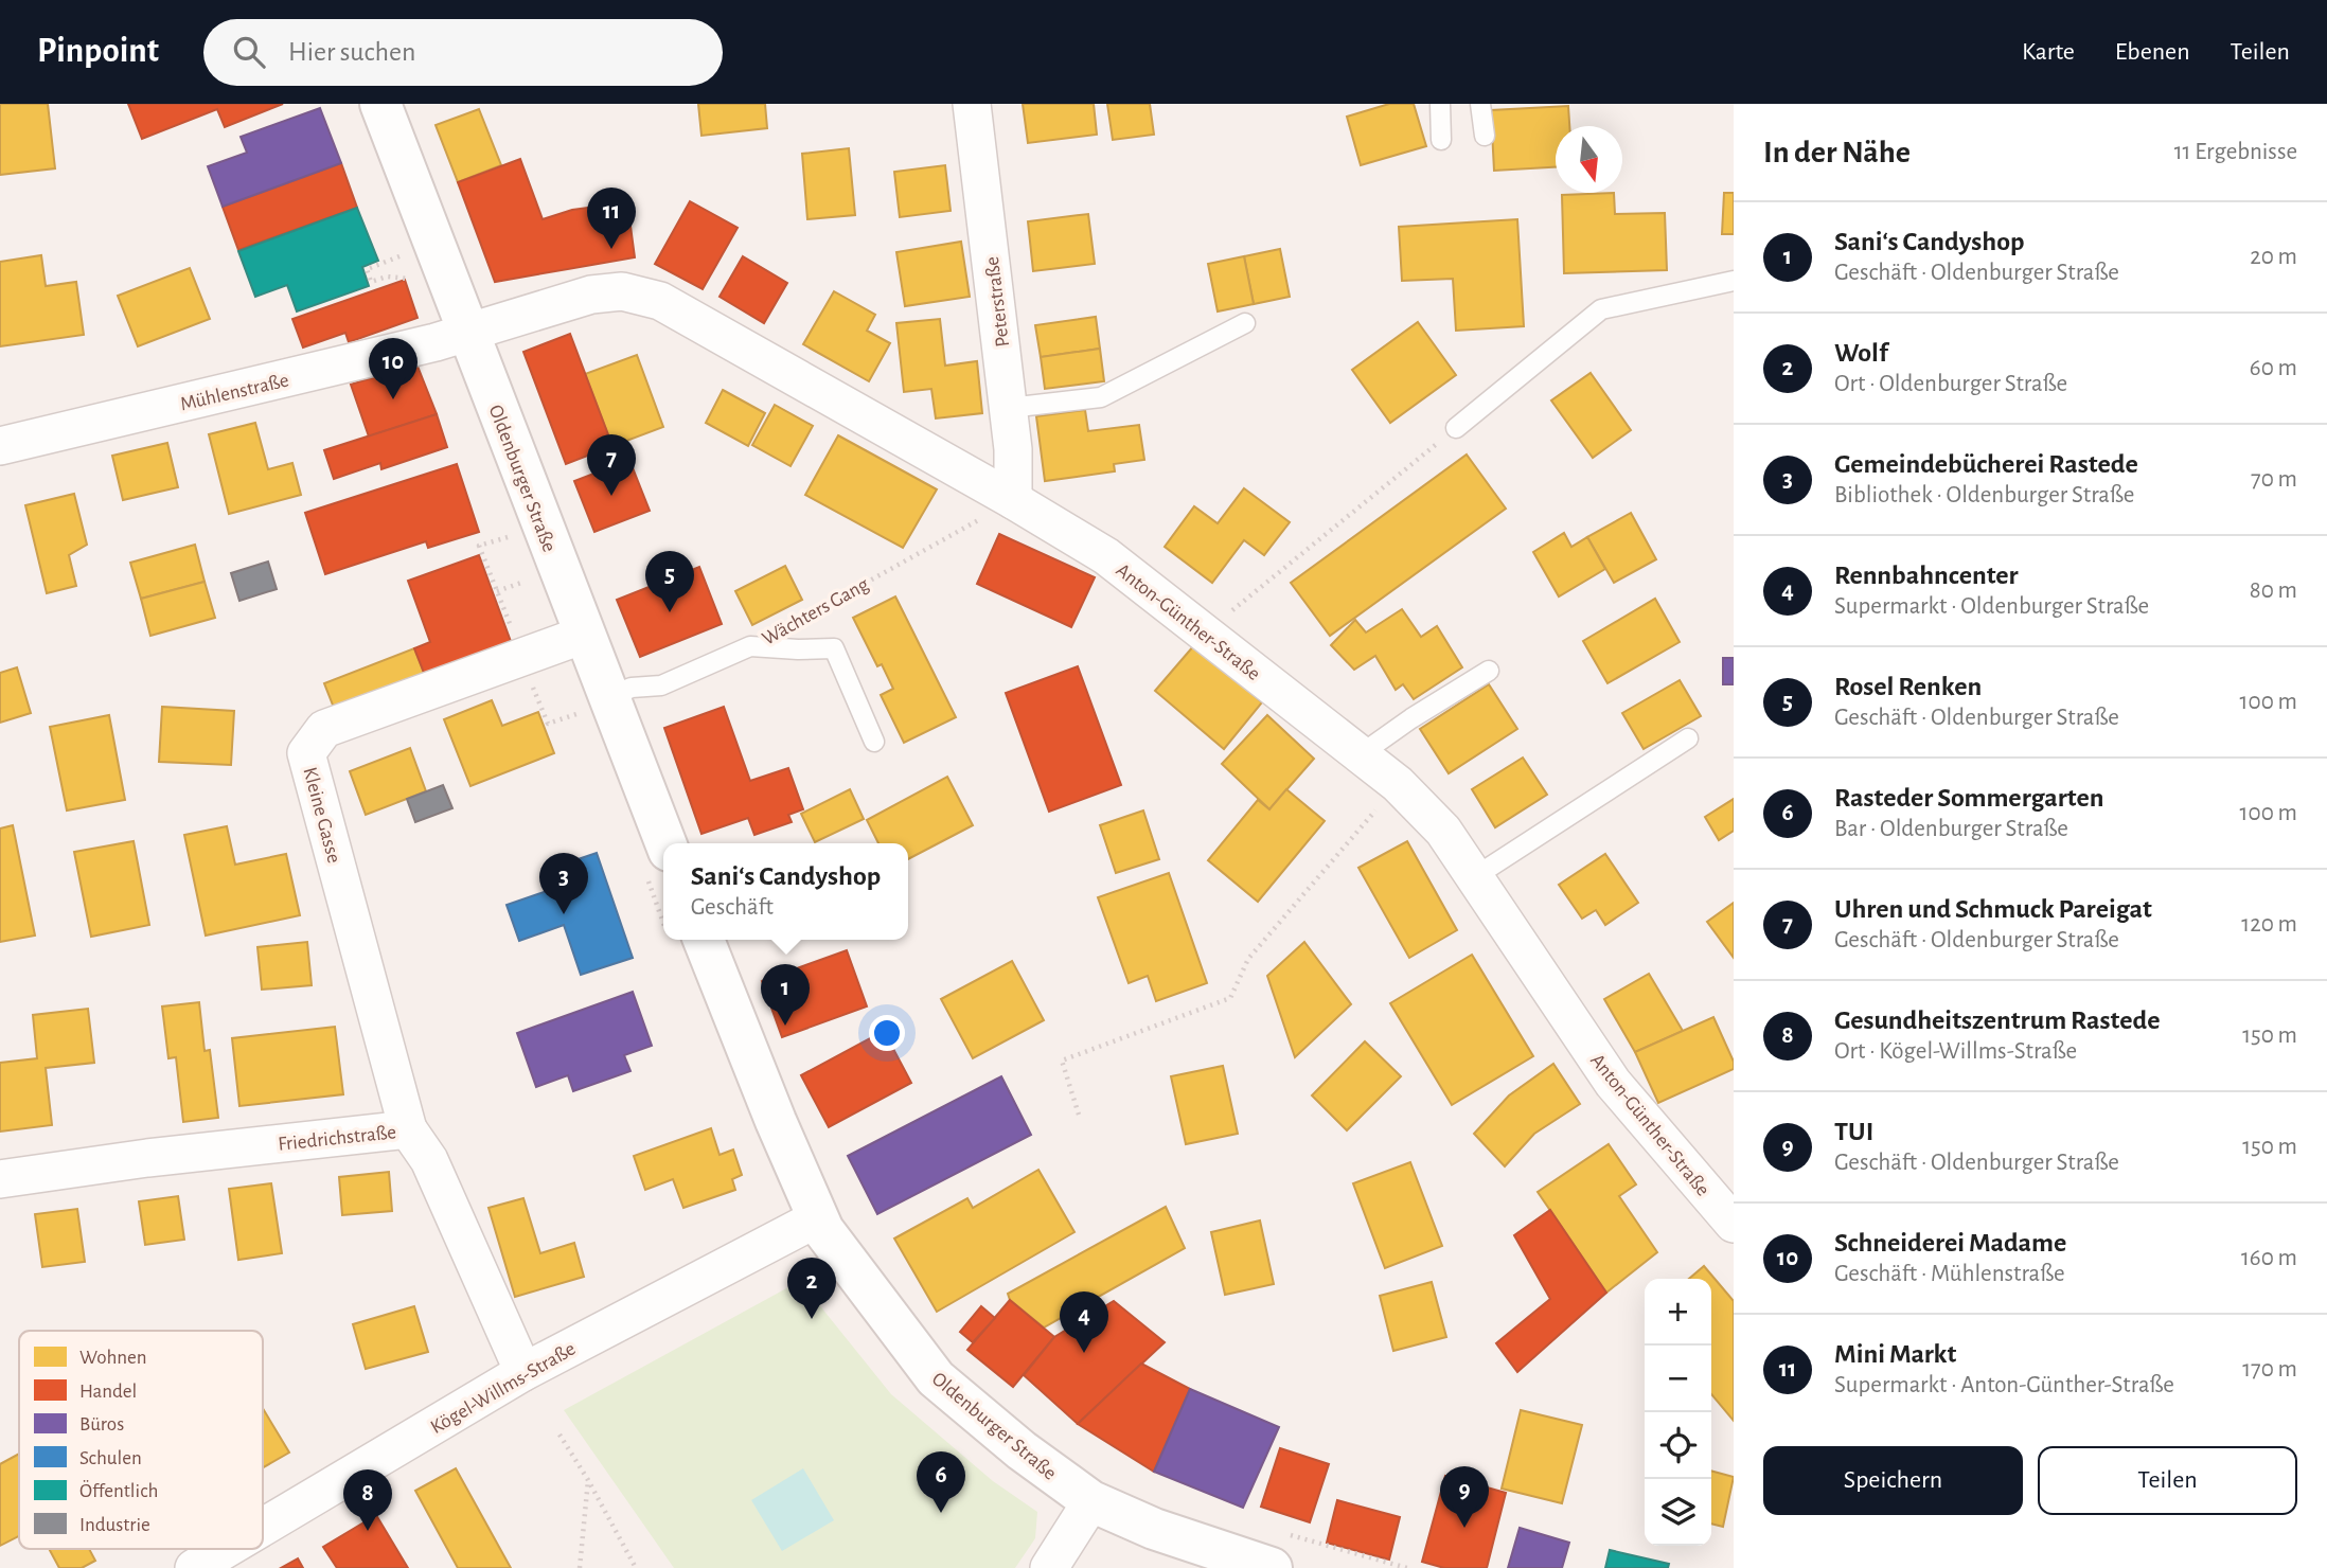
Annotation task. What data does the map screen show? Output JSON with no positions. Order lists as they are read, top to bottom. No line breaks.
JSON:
{"streets":{"street":["Peterstraße","Mühlenstraße","Oldenburger Straße","Anton-Günther-Straße","Kleine Gasse","Friedrichstraße","Kögel-Willms-Straße"],"lane":["Wächters Gang"]},"crossings":[["Peterstraße","Wächters Gang"],["Peterstraße","Anton-Günther-Straße"],["Mühlenstraße","Oldenburger Straße"],["Mühlenstraße","Anton-Günther-Straße"],["Oldenburger Straße","Wächters Gang"],["Oldenburger Straße","Anton-Günther-Straße"],["Oldenburger Straße","Kleine Gasse"],["Oldenburger Straße","Kögel-Willms-Straße"],["Wächters Gang","Anton-Günther-Straße"],["Kleine Gasse","Friedrichstraße"],["Friedrichstraße","Kögel-Willms-Straße"]],"legend":["Wohnen","Handel","Büros","Schulen","Öffentlich","Industrie"],"north":"bottom","page":{"header":"Pinpoint","search":"Hier suchen","nav":["Karte","Ebenen","Teilen"],"heading":["In der Nähe","11 Ergebnisse"],"pins":["11","10","7","5","3","1","2","4","6","9","8"],"list":[{"mark":"1","name":"Sani‘s Candyshop","note":"Geschäft · Oldenburger Straße","value":"20 m"},{"mark":"2","name":"Wolf","note":"Ort · Oldenburger Straße","value":"60 m"},{"mark":"3","name":"Gemeindebücherei Rastede","note":"Bibliothek · Oldenburger Straße","value":"70 m"},{"mark":"4","name":"Rennbahncenter","note":"Supermarkt · Oldenburger Straße","value":"80 m"},{"mark":"5","name":"Rosel Renken","note":"Geschäft · Oldenburger Straße","value":"100 m"},{"mark":"6","name":"Rasteder Sommergarten","note":"Bar · Oldenburger Straße","value":"100 m"},{"mark":"7","name":"Uhren und Schmuck Pareigat","note":"Geschäft · Oldenburger Straße","value":"120 m"},{"mark":"8","name":"Gesundheitszentrum Rastede","note":"Ort · Kögel-Willms-Straße","value":"150 m"},{"mark":"9","name":"TUI","note":"Geschäft · Oldenburger Straße","value":"150 m"},{"mark":"10","name":"Schneiderei Madame","note":"Geschäft · Mühlenstraße","value":"160 m"},{"mark":"11","name":"Mini Markt","note":"Supermarkt · Anton-Günther-Straße","value":"170 m"}],"popup":["Sani‘s Candyshop","Geschäft"],"map_buttons":["+","−"],"buttons":["Speichern","Teilen"]}}
